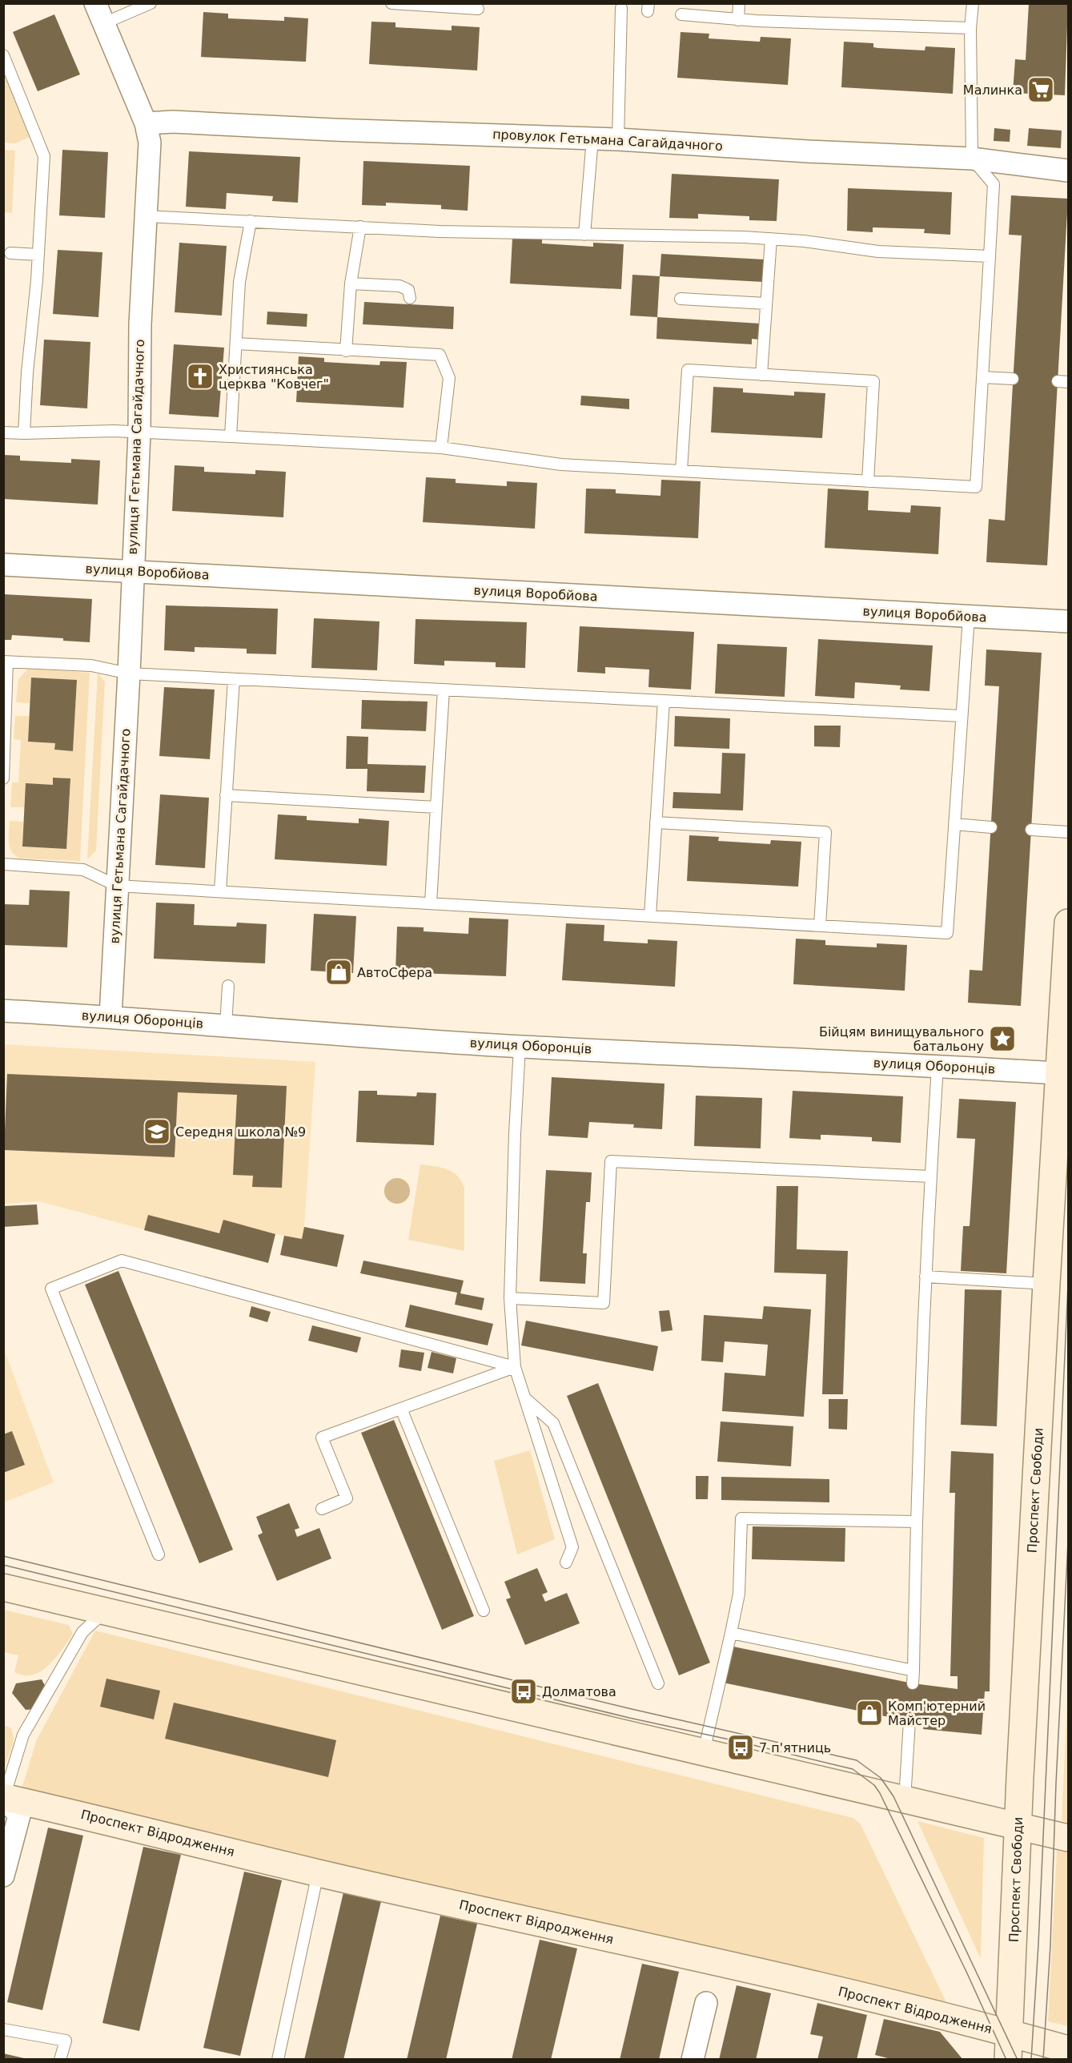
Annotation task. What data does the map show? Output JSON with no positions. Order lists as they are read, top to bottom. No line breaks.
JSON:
{"streets":{"main road":["Проспект Свободи","Проспект Відродження"],"street":["провулок Гетьмана Сагайдачного","вулиця Гетьмана Сагайдачного","вулиця Воробйова","вулиця Оборонців"]},"crossings":[["провулок Гетьмана Сагайдачного","вулиця Гетьмана Сагайдачного"],["вулиця Гетьмана Сагайдачного","вулиця Воробйова"],["вулиця Гетьмана Сагайдачного","вулиця Оборонців"],["вулиця Оборонців","Проспект Свободи"],["Проспект Свободи","Проспект Відродження"]],"places":{"supermarket":["Малинка"],"church":["Християнська церква \"Ковчег\""],"shop":["АвтоСфера","Комп'ютерний Майстер"],"place":["Бійцям винищувального батальону"],"school or university":["Середня школа №9"],"bus stop":["Долматова","7 п'ятниць"]}}
